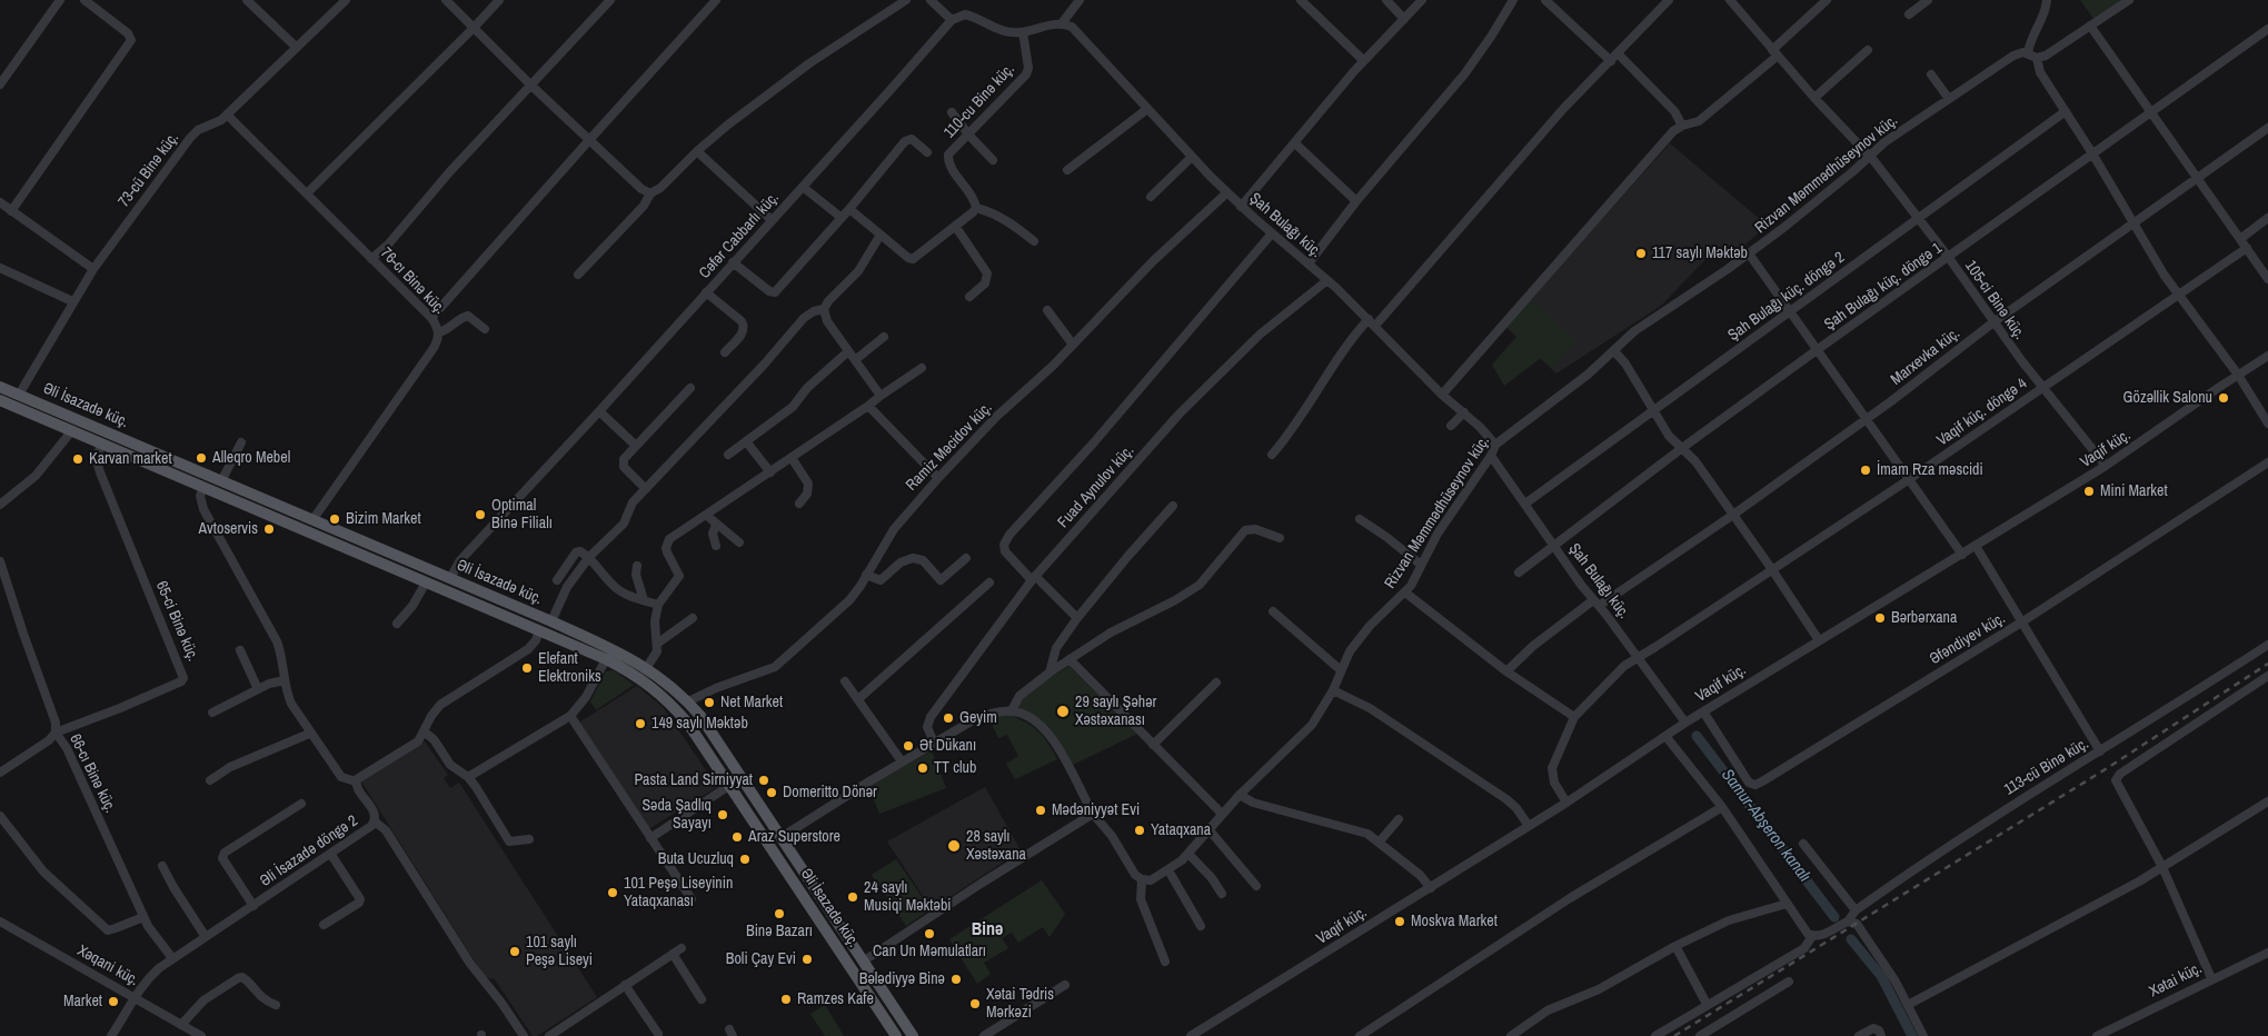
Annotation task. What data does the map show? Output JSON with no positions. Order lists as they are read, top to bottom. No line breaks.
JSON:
{"streets":{"main road":["Əli İsazadə küç."],"street":["110-cu Binə küç.","73-cü Binə küç.","Rizvan Məmmədhüseynov küç.","Şah Bulağı küç.","Cəfər Cabbarlı küç.","76-cı Binə küç.","Şah Bulağı küç. döngə 1","Şah Bulağı küç. döngə 2","105-ci Binə küç.","Marxevka küç.","Vaqif küç. döngə 4","Ramiz Məcidov küç.","Vaqif küç.","Fuad Aynulov küç.","65-ci Binə küç.","Əfəndiyev küç.","113-cü Binə küç.","66-cı Binə küç.","Əli İsazadə döngə 2","Xəqani küç.","Xətai küç."]},"crossings":[["73-cü Binə küç.","76-cı Binə küç."],["73-cü Binə küç.","Əli İsazadə küç."],["Rizvan Məmmədhüseynov küç.","Şah Bulağı küç."],["Rizvan Məmmədhüseynov küç.","105-ci Binə küç."],["Şah Bulağı küç.","Şah Bulağı küç. döngə 1"],["Şah Bulağı küç.","Şah Bulağı küç. döngə 2"],["Şah Bulağı küç.","Marxevka küç."],["Şah Bulağı küç.","Vaqif küç. döngə 4"],["Şah Bulağı küç.","Ramiz Məcidov küç."],["Şah Bulağı küç.","Vaqif küç."],["Şah Bulağı küç.","Fuad Aynulov küç."],["Cəfər Cabbarlı küç.","Əli İsazadə küç."],["76-cı Binə küç.","Əli İsazadə küç."],["Şah Bulağı küç. döngə 1","105-ci Binə küç."],["Şah Bulağı küç. döngə 2","105-ci Binə küç."],["105-ci Binə küç.","Marxevka küç."],["105-ci Binə küç.","Vaqif küç. döngə 4"],["105-ci Binə küç.","Vaqif küç."],["Əli İsazadə küç.","Ramiz Məcidov küç."],["Əli İsazadə küç.","65-ci Binə küç."],["Vaqif küç.","Əfəndiyev küç."],["65-ci Binə küç.","66-cı Binə küç."],["66-cı Binə küç.","Əli İsazadə döngə 2"],["Əli İsazadə döngə 2","Xəqani küç."]],"districts":["Binə"],"water":["Samur-Abşeron kanalı"],"places":["117 saylı Məktəb","Gözəllik Salonu","Alleqro Mebel","Karvan market","İmam Rza məscidi","Mini Market","Optimal Binə Filialı","Bizim Market","Avtoservis","Bərbərxana","Elefant Elektroniks","Net Market","29 saylı Şəhər Xəstəxanası","Geyim","149 saylı Məktəb","Ət Dükanı","TT club","Pasta Land Sirniyyat","Domeritto Dönər","Mədəniyyət Evi","Səda Şadlıq Sayayı","Yataqxana","Araz Superstore","28 saylı Xəstəxana","Buta Ucuzluq","101 Peşə Liseyinin Yataqxanası","24 saylı Musiqi Məktəbi","Binə Bazarı","Moskva Market","Can Un Məmulatları","101 saylı Peşə Liseyi","Boli Çay Evi","Bələdiyyə Binə","Ramzes Kafe","Market","Xətai Tədris Mərkəzi"]}
